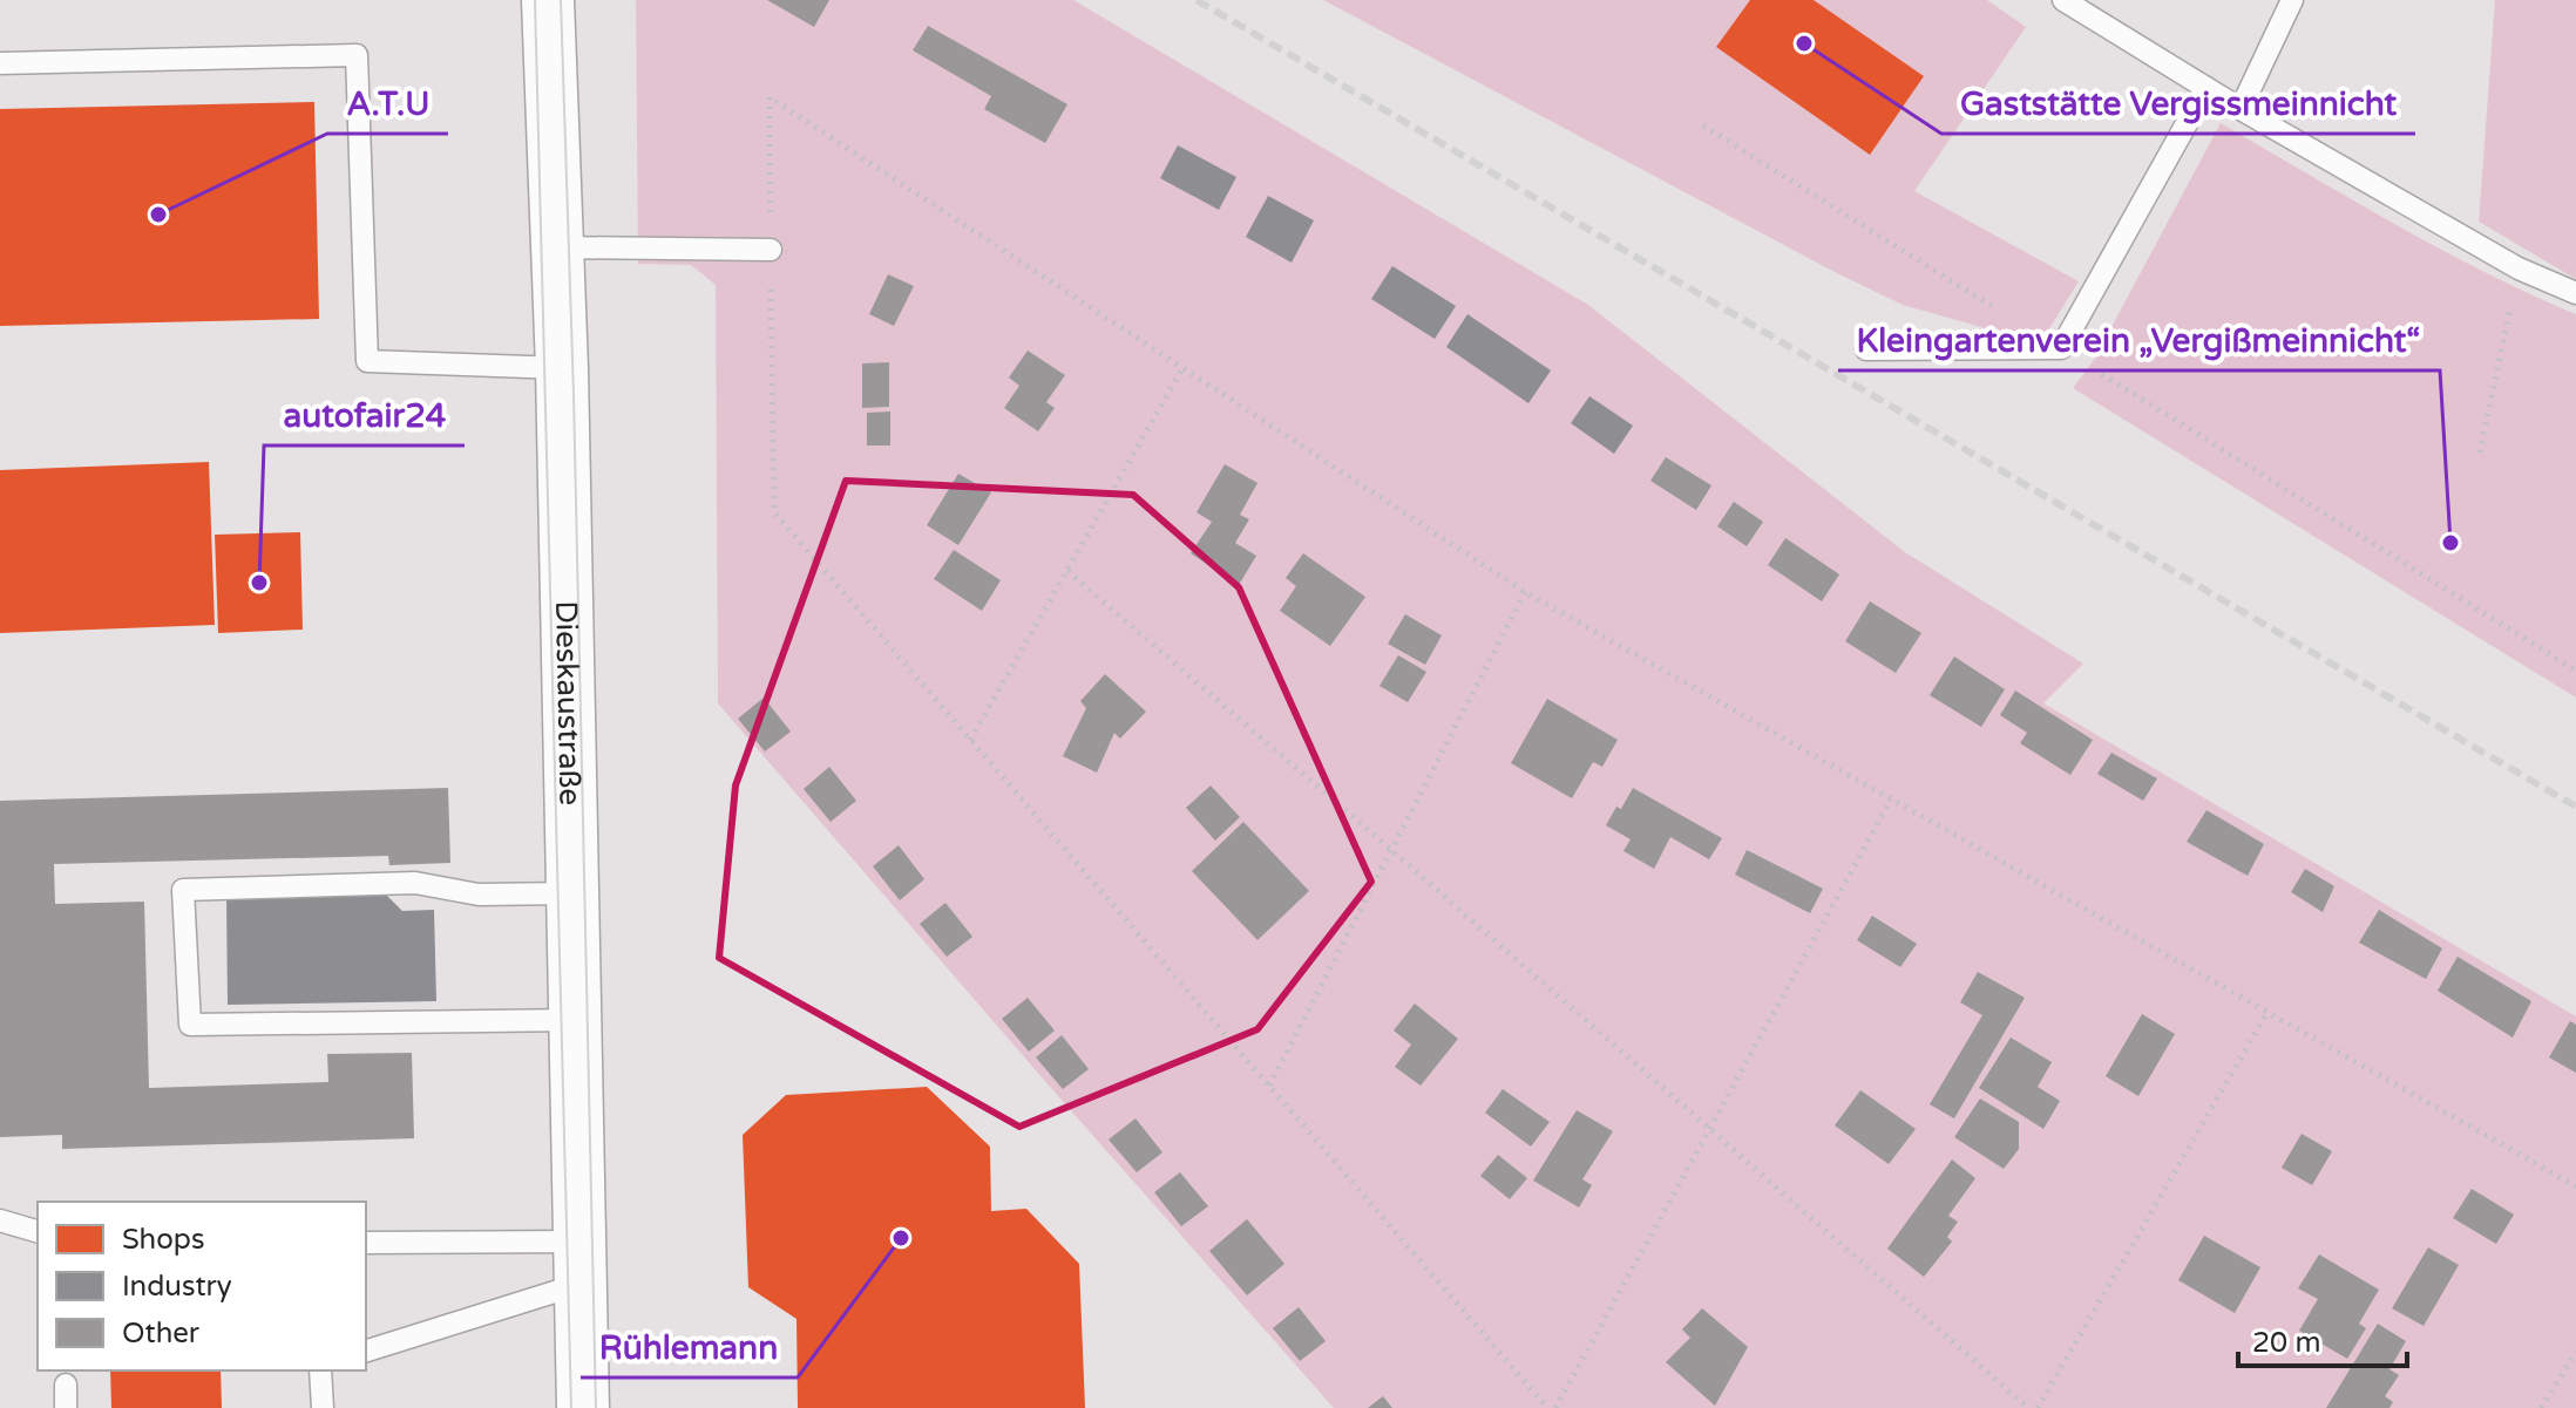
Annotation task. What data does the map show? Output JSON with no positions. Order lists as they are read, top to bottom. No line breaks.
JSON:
{"streets":{"main road":["Dieskaustraße"]},"places":["Gaststätte Vergissmeinnicht","A.T.U","Kleingartenverein „Vergißmeinnicht“","autofair24","Rühlemann"],"legend":["Shops","Industry","Other"],"scale_bar":"20 m"}
